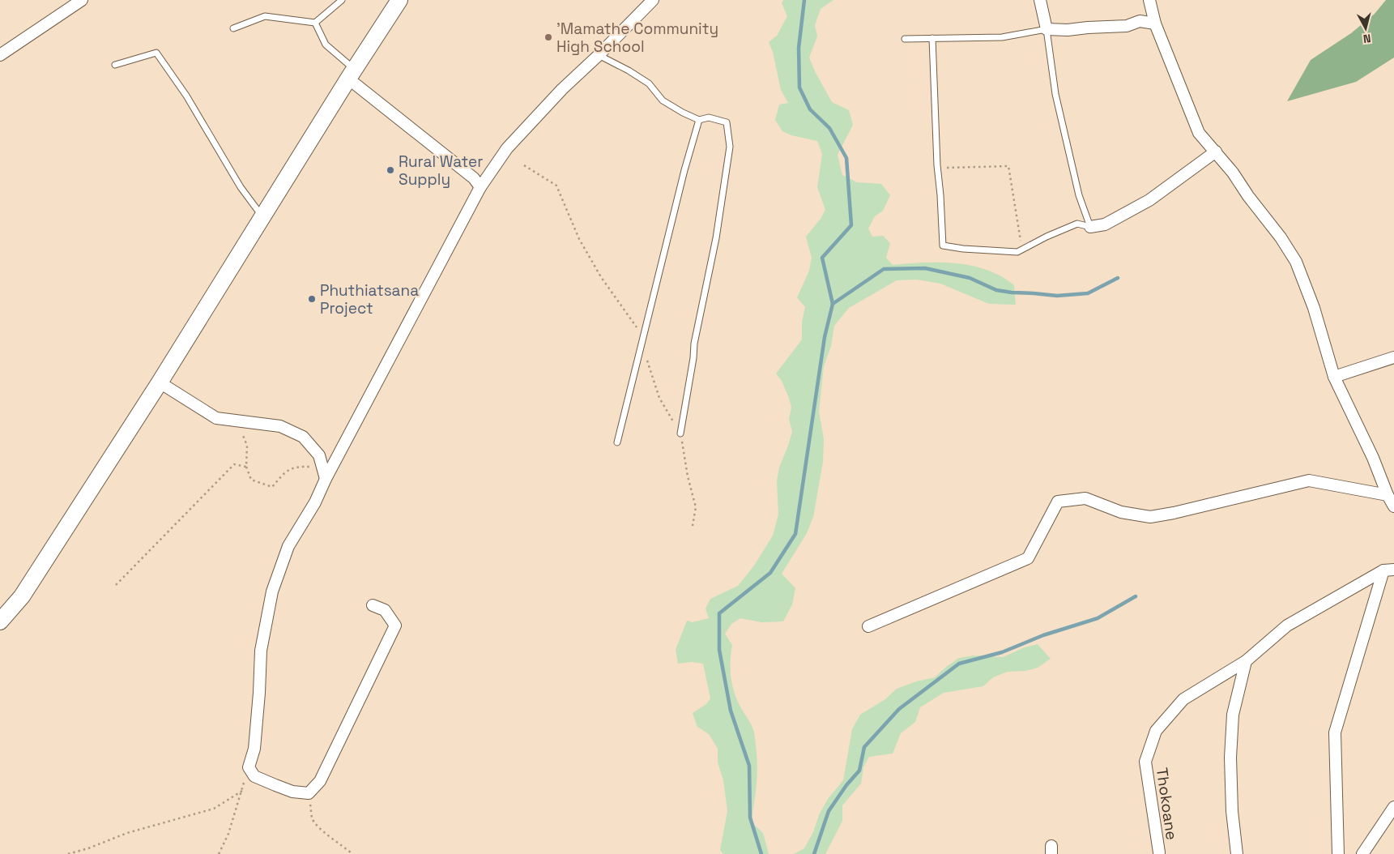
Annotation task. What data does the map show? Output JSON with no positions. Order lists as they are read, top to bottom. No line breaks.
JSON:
{"streets":{"street":["Thokoane"]},"places":["'Mamathe Community High School","Rural Water Supply","Phuthiatsana Project"],"north":"bottom"}
